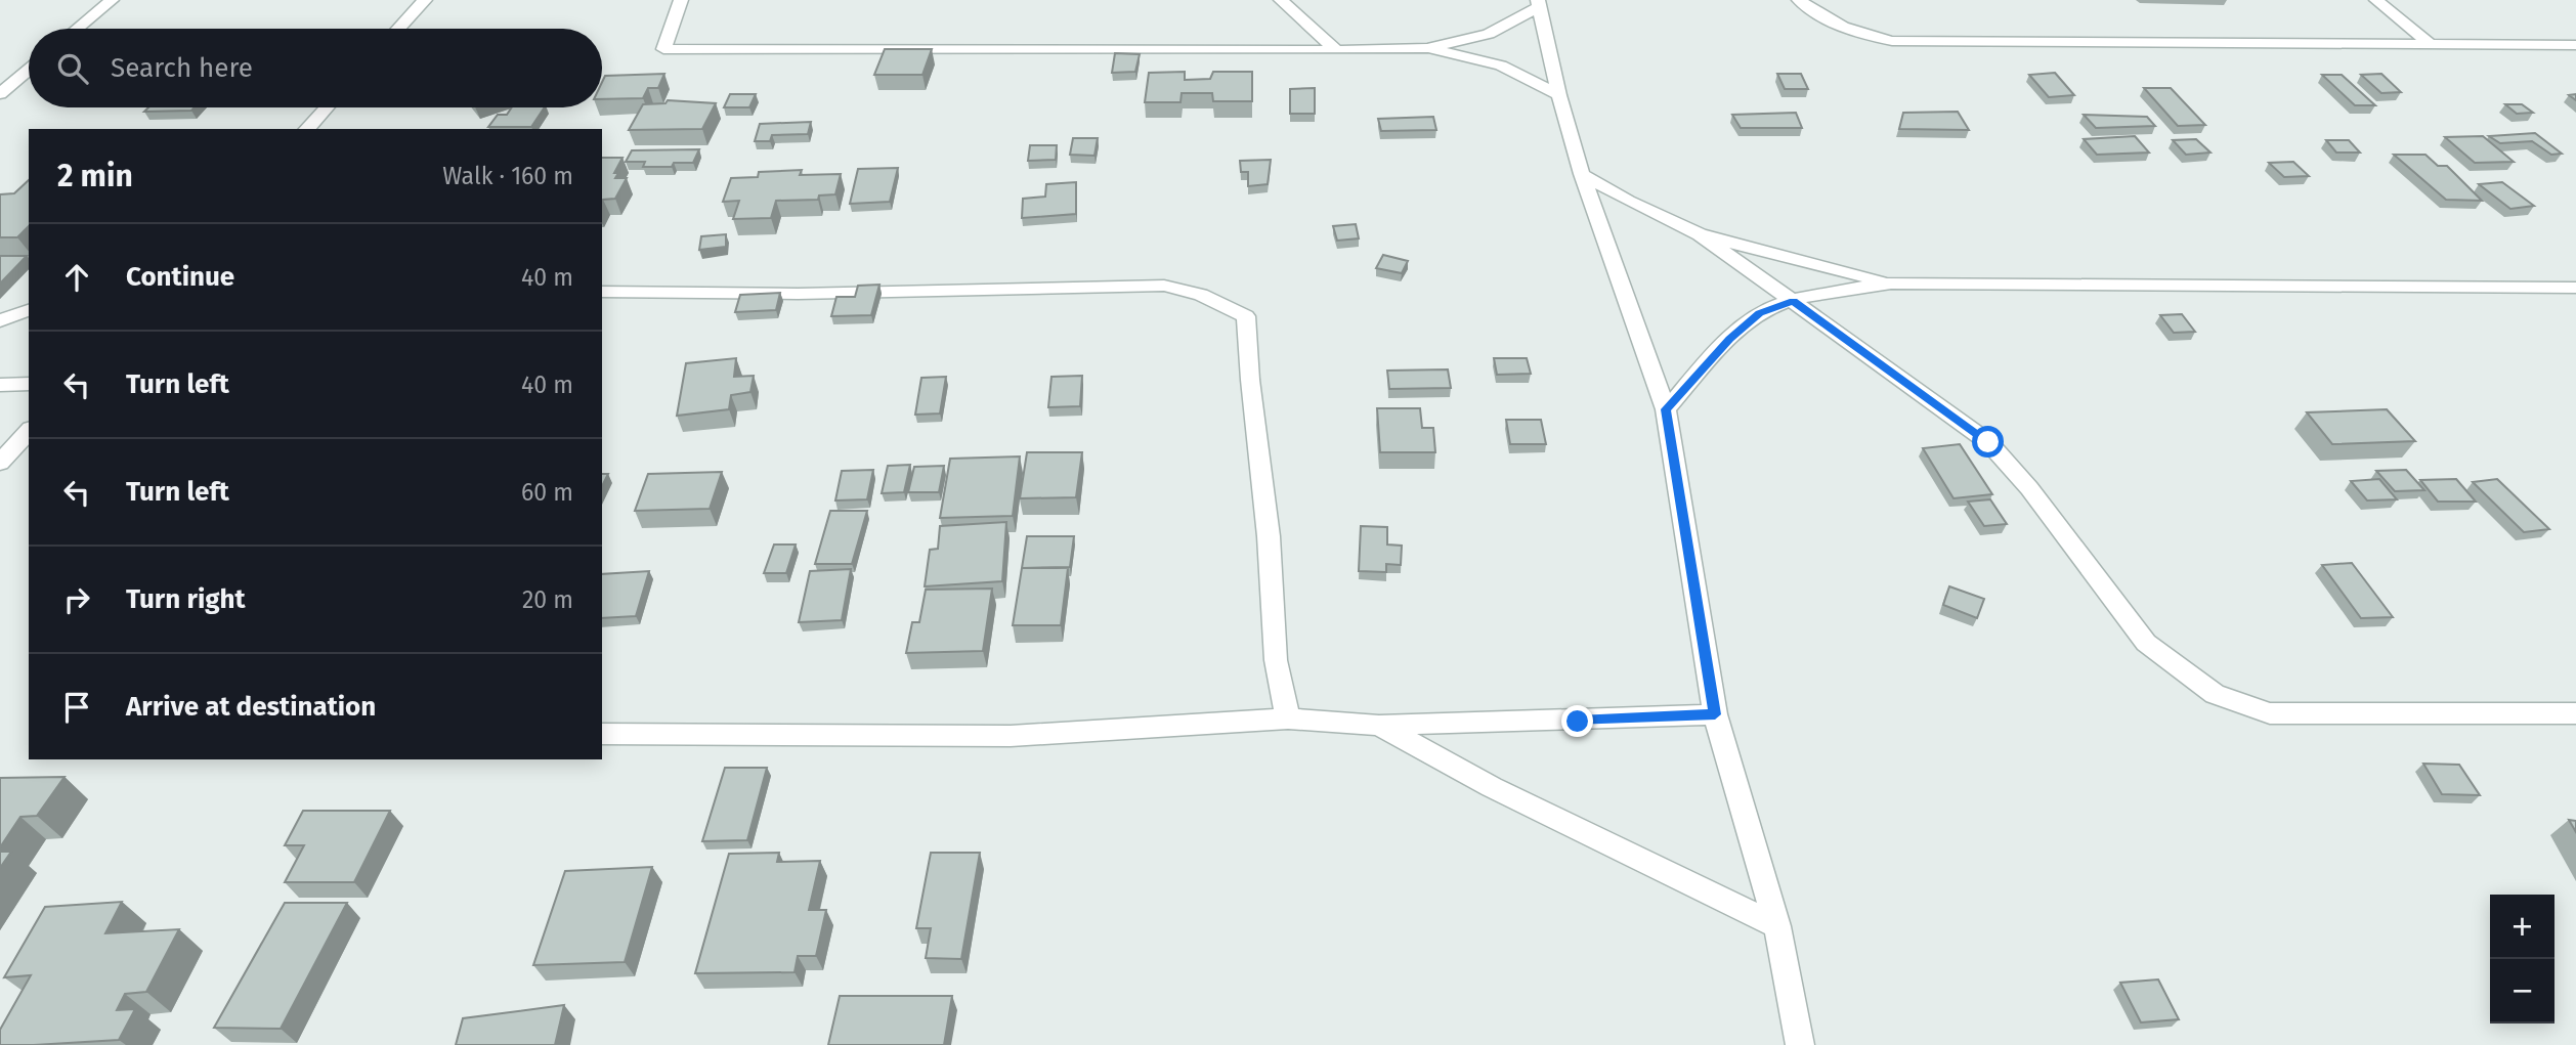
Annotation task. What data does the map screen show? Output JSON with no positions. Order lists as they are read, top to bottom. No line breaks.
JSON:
{"page":{"search":"Search here","heading":["2 min","Walk · 160 m"],"list":[["Continue","40 m"],["Turn left","40 m"],["Turn left","60 m"],["Turn right","20 m"],"Arrive at destination"],"map_buttons":["+","−"]}}
